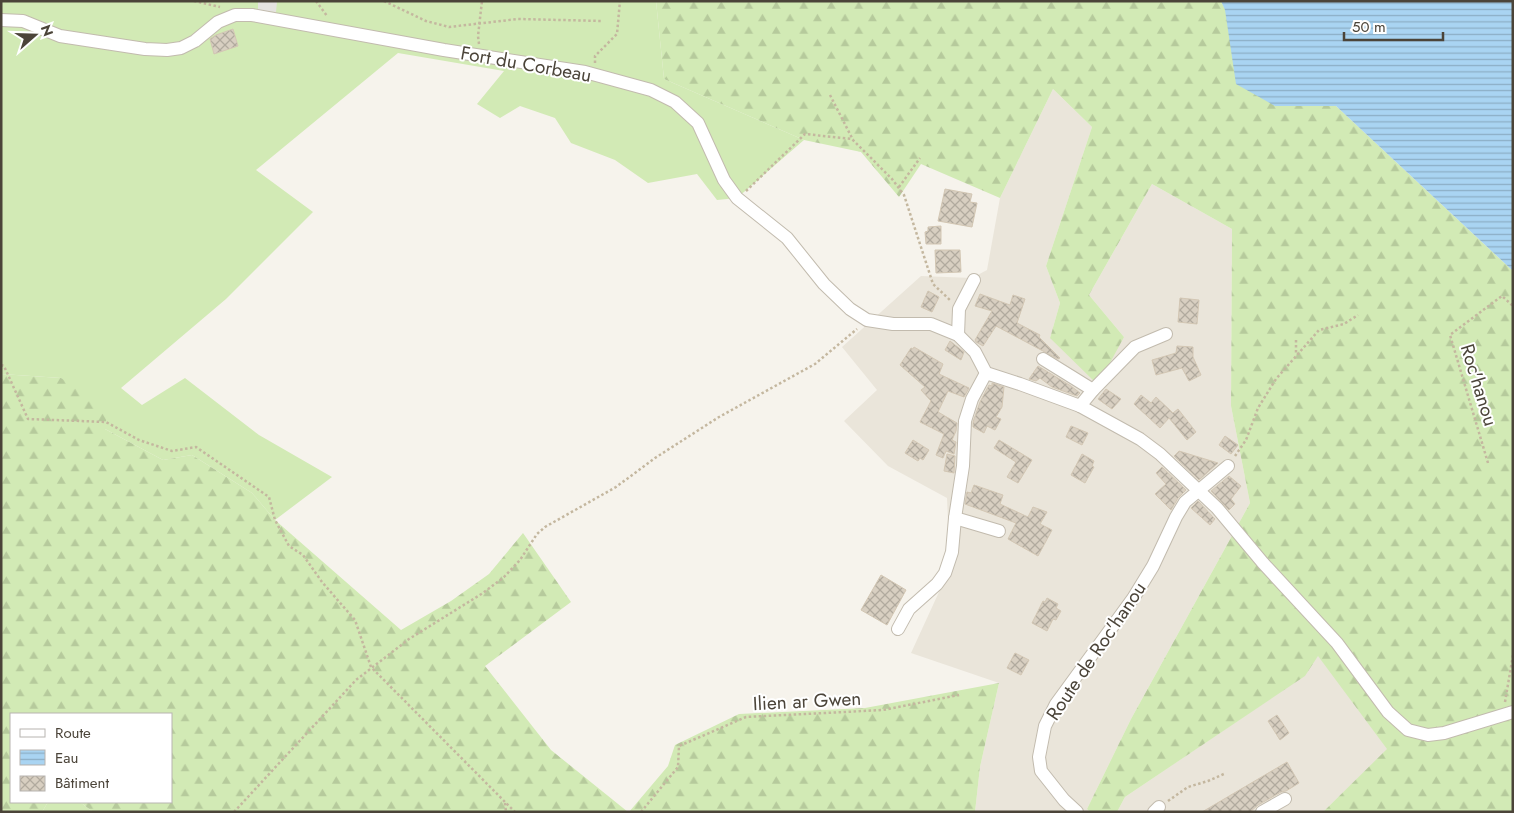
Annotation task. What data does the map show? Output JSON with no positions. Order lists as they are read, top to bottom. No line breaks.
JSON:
{"streets":{"street":["Fort du Corbeau","Route de Roc'hanou"],"path":["Roc'hanou","Ilien ar Gwen"]},"legend":["Route","Eau","Bâtiment"],"scale_bar":"50 m","north":"right"}
